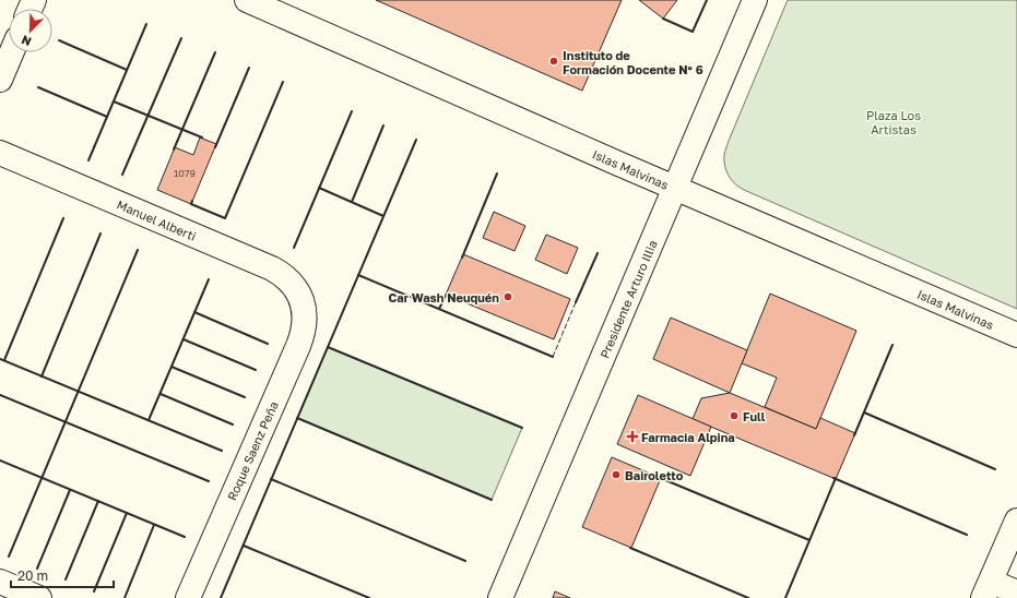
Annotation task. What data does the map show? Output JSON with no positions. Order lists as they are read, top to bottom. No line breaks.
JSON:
{"streets":{"main road":["Islas Malvinas","Manuel Alberti","Presidente Arturo Illia","Roque Saenz Peña"]},"crossings":[["Islas Malvinas","Presidente Arturo Illia"],["Manuel Alberti","Roque Saenz Peña"]],"parks":["Plaza Los Artistas"],"places":{"other":["Instituto de Formación Docente N° 6","Car Wash Neuquén","Full","Bairoletto"],"health":["Farmacia Alpina"]},"house_numbers":["1079"],"scale_bar":"20 m","north":"bottom left"}
